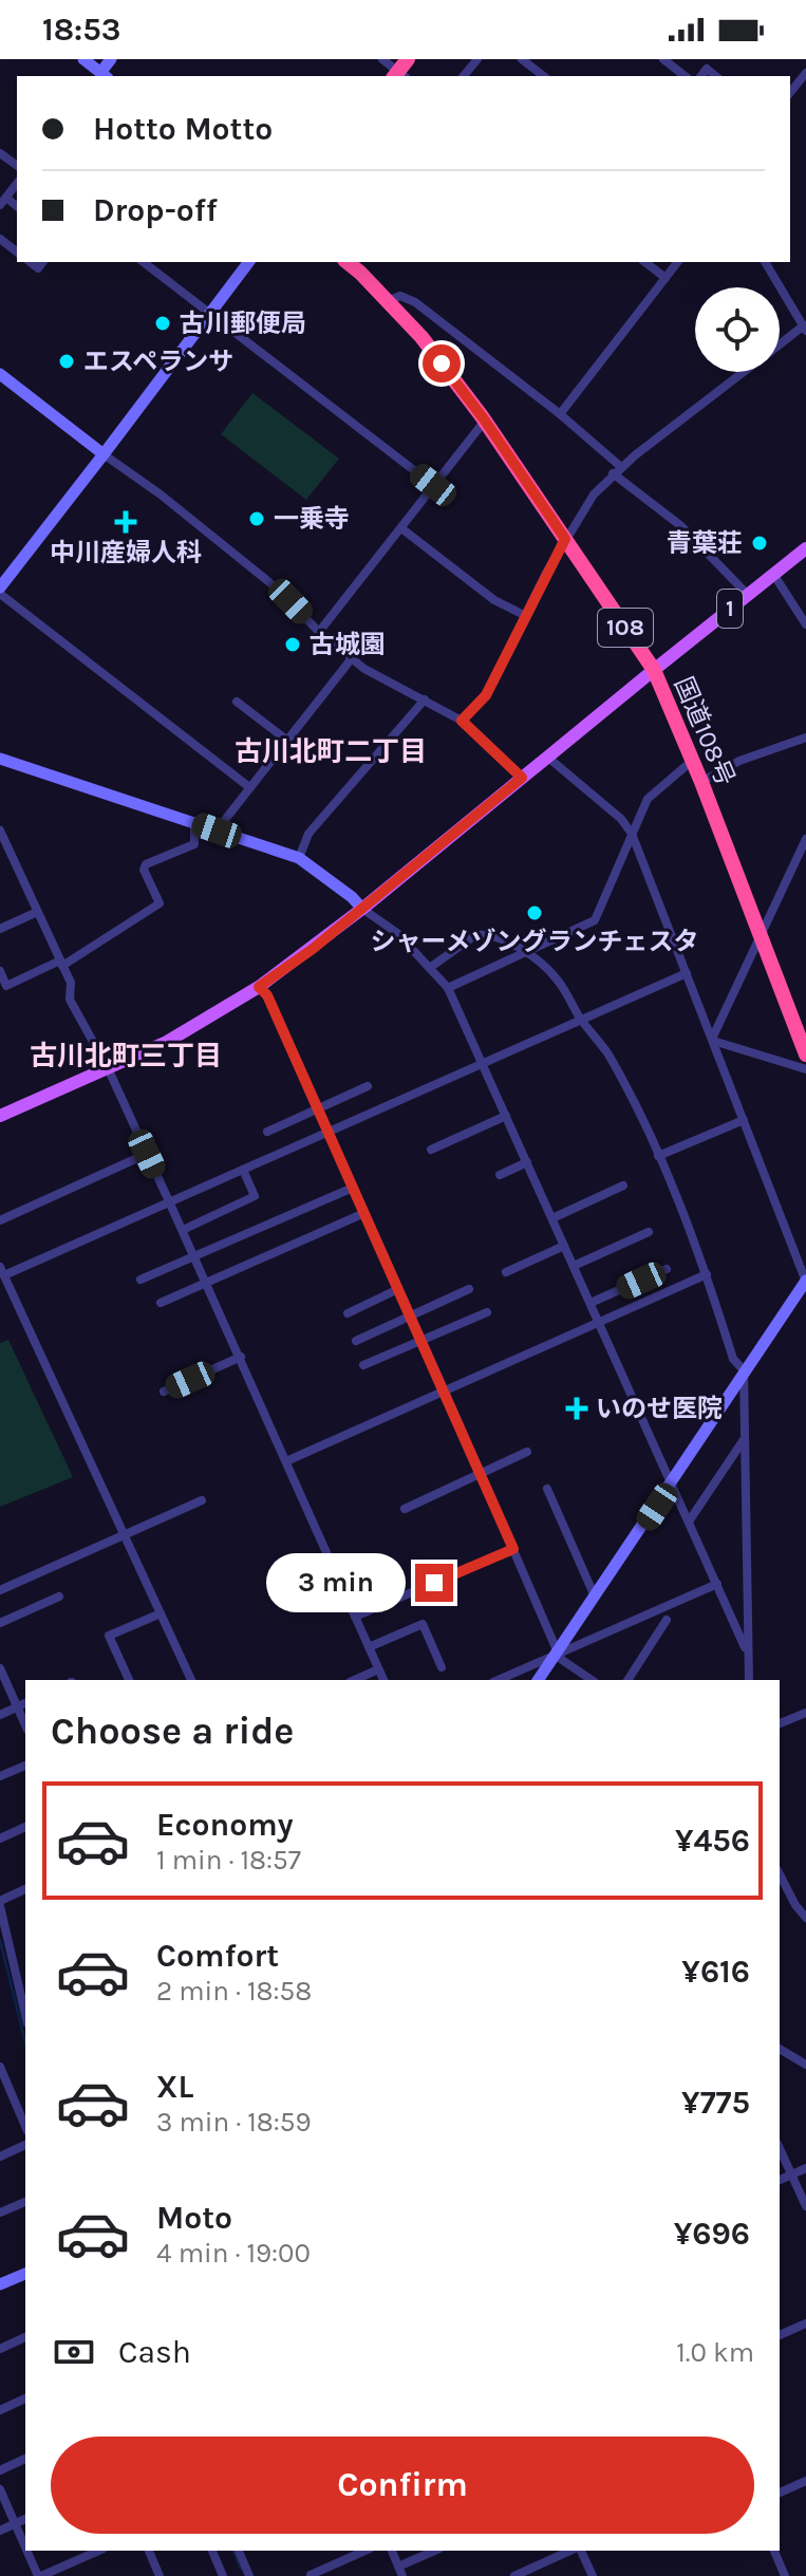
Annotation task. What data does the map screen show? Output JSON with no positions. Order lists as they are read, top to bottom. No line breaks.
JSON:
{"streets":{"highway":["108","国道108号"],"main road":["1"]},"crossings":[["1","国道108号"]],"districts":["古川北町二丁目","古川北町三丁目"],"places":{"other":["古川郵便局","エスペランサ","一乗寺","青葉荘","古城園","シャーメゾングランチェスタ"],"health":["中川産婦人科","いのせ医院"]},"page":{"status":"18:53","banner":["Hotto Motto","Drop-off"],"bubble":"3 min","heading":"Choose a ride","list":[{"name":"Economy","note":"1 min · 18:57","value":"¥456"},{"name":"Comfort","note":"2 min · 18:58","value":"¥616"},{"name":"XL","note":"3 min · 18:59","value":"¥775"},{"name":"Moto","note":"4 min · 19:00","value":"¥696"}],"pay":["Cash","1.0 km"],"buttons":"Confirm"}}
